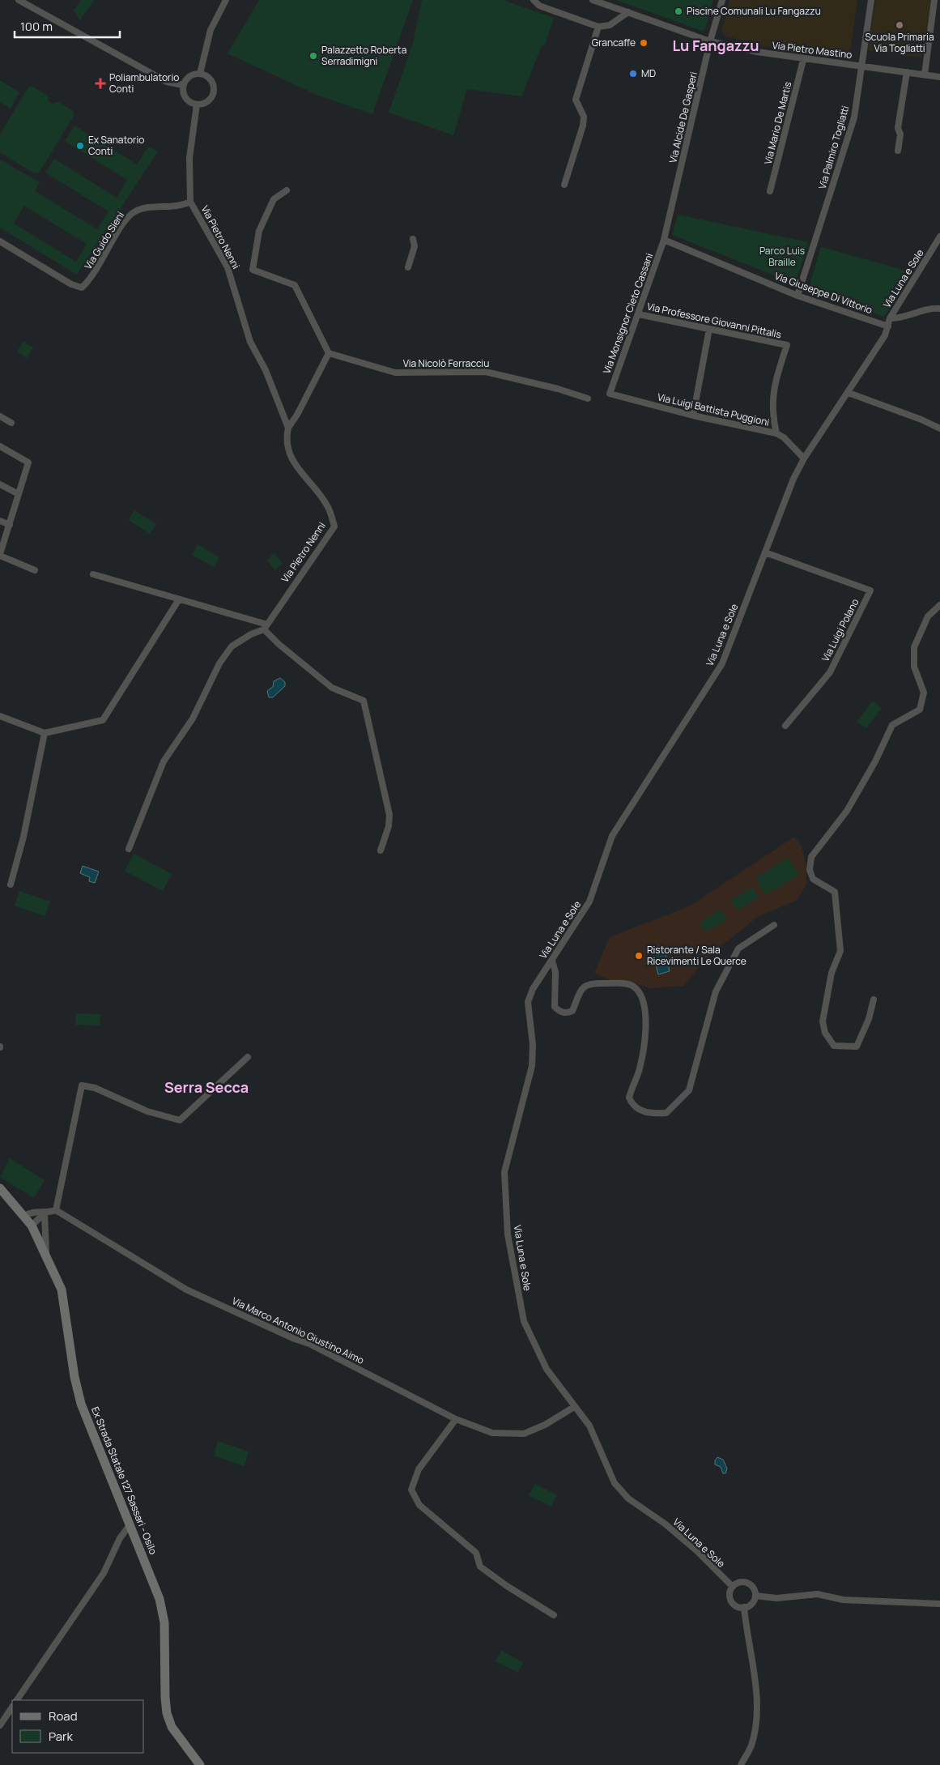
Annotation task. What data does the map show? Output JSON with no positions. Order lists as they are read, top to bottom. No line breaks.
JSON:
{"streets":{"main road":["Ex Strada Statale 127 Sassari - Osilo"],"street":["Via Pietro Mastino","Via Alcide De Gasperi","Via Mario De Martis","Via Palmiro Togliatti","Via Pietro Nenni","Via Guido Sieni","Via Luna e Sole","Via Giuseppe Di Vittorio","Via Monsignor Cleto Cassani","Via Professore Giovanni Pittalis","Via Nicolò Ferracciu","Via Luigi Battista Puggioni","Via Luigi Polano","Via Marco Antonio Giustino Aimo"]},"crossings":[["Via Pietro Mastino","Via Alcide De Gasperi"],["Via Pietro Mastino","Via Mario De Martis"],["Via Pietro Mastino","Via Palmiro Togliatti"],["Via Alcide De Gasperi","Via Giuseppe Di Vittorio"],["Via Alcide De Gasperi","Via Monsignor Cleto Cassani"],["Via Palmiro Togliatti","Via Giuseppe Di Vittorio"],["Via Pietro Nenni","Via Guido Sieni"],["Via Luna e Sole","Via Giuseppe Di Vittorio"],["Via Luna e Sole","Via Luigi Battista Puggioni"],["Via Luna e Sole","Via Luigi Polano"],["Via Luna e Sole","Via Marco Antonio Giustino Aimo"],["Via Giuseppe Di Vittorio","Via Monsignor Cleto Cassani"],["Via Monsignor Cleto Cassani","Via Professore Giovanni Pittalis"],["Via Monsignor Cleto Cassani","Via Luigi Battista Puggioni"],["Via Professore Giovanni Pittalis","Via Luigi Battista Puggioni"]],"districts":["Lu Fangazzu","Serra Secca"],"parks":["Parco Luis Braille"],"places":{"other":["Piscine Comunali Lu Fangazzu","Scuola Primaria Via Togliatti","Grancaffe","Palazzetto Roberta Serradimigni","MD","Ex Sanatorio Conti","Ristorante / Sala Ricevimenti Le Querce"],"health":["Poliambulatorio Conti"]},"legend":["Road","Park"],"scale_bar":"100 m"}
